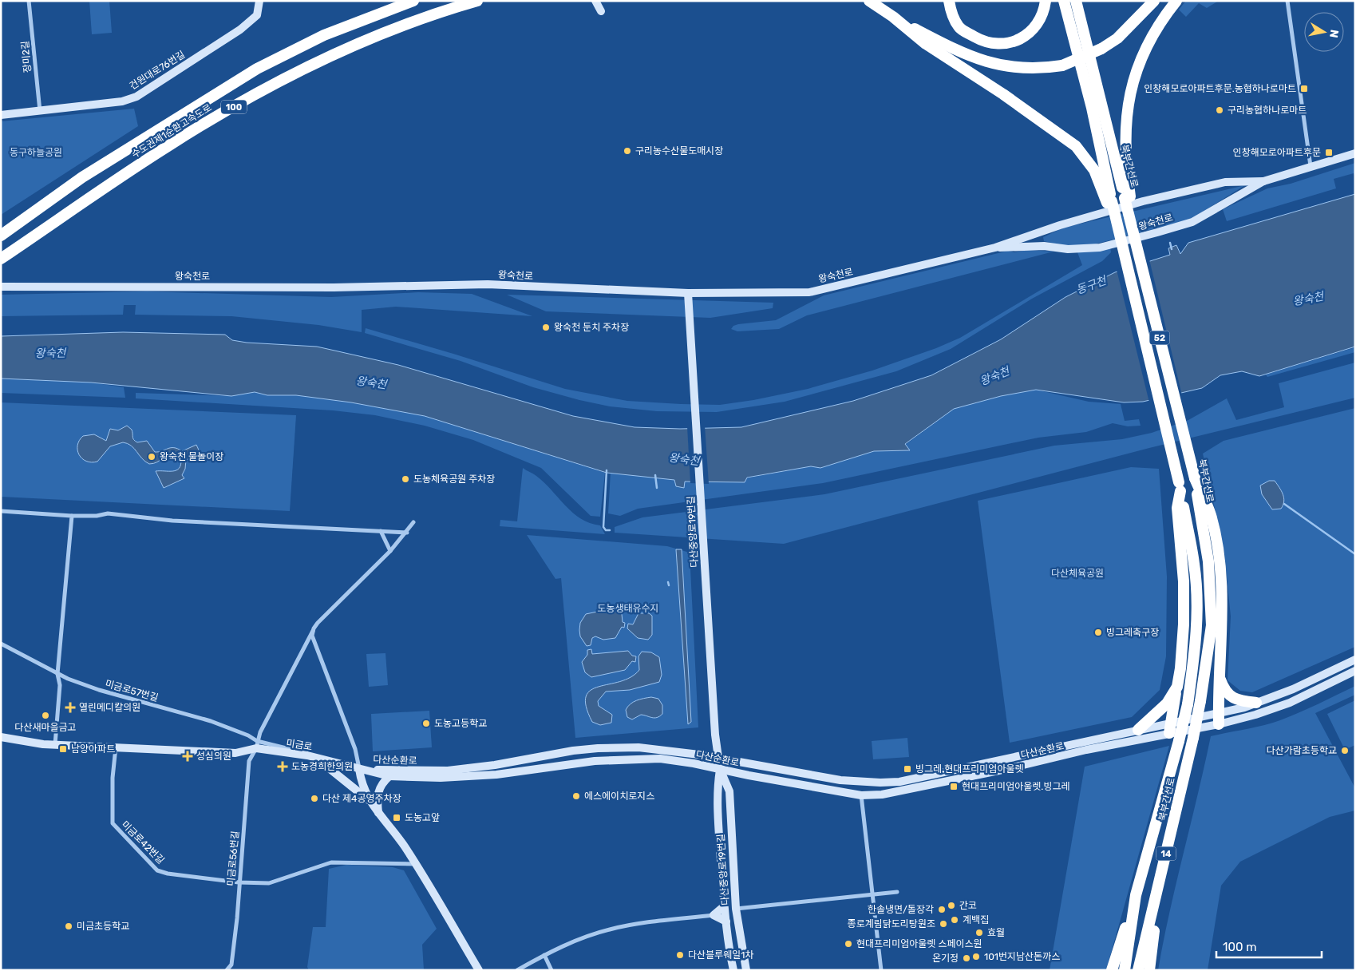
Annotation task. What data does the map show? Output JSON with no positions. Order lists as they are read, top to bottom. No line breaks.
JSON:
{"streets":{"highway":["100","수도권제1순환고속도로","북부간선로","52","14"],"street":["장미2길","건원대로76번길","왕숙천로","다산중앙로19번길","미금로57번길","미금로","다산순환로","미금로42번길","미금로56번길"]},"crossings":[["장미2길","건원대로76번길"],["왕숙천로","다산중앙로19번길"],["다산중앙로19번길","다산순환로"],["미금로57번길","미금로"],["미금로57번길","미금로56번길"],["미금로","다산순환로"],["미금로","미금로42번길"],["미금로","미금로56번길"],["미금로42번길","미금로56번길"]],"water":["동구천","왕숙천"],"parks":["동구하늘공원","다산체육공원","도농생태유수지"],"places":{"transit":["인창해모로아파트후문.농협하나로마트","인창해모로아파트후문","남양아파트","빙그레.현대프리미엄아울렛","현대프리미엄아울렛.빙그레","도농고앞"],"other":["구리농협하나로마트","구리농수산물도매시장","왕숙천 둔치 주차장","왕숙천 물놀이장","도농체육공원 주차장","빙그레축구장","다산새마을금고","도농고등학교","다산가람초등학교","에스에이치로지스","다산 제4공영주차장","간코","한솔냉면/돌장각","계백집","종로계림닭도리탕원조","미금초등학교","효월","현대프리미엄아울렛 스페이스원","다산블루웨일1차","101번지남산돈까스","온기정"],"health":["열린메디칼의원","성심의원","도농경희한의원"]},"scale_bar":"100 m","north":"right"}
